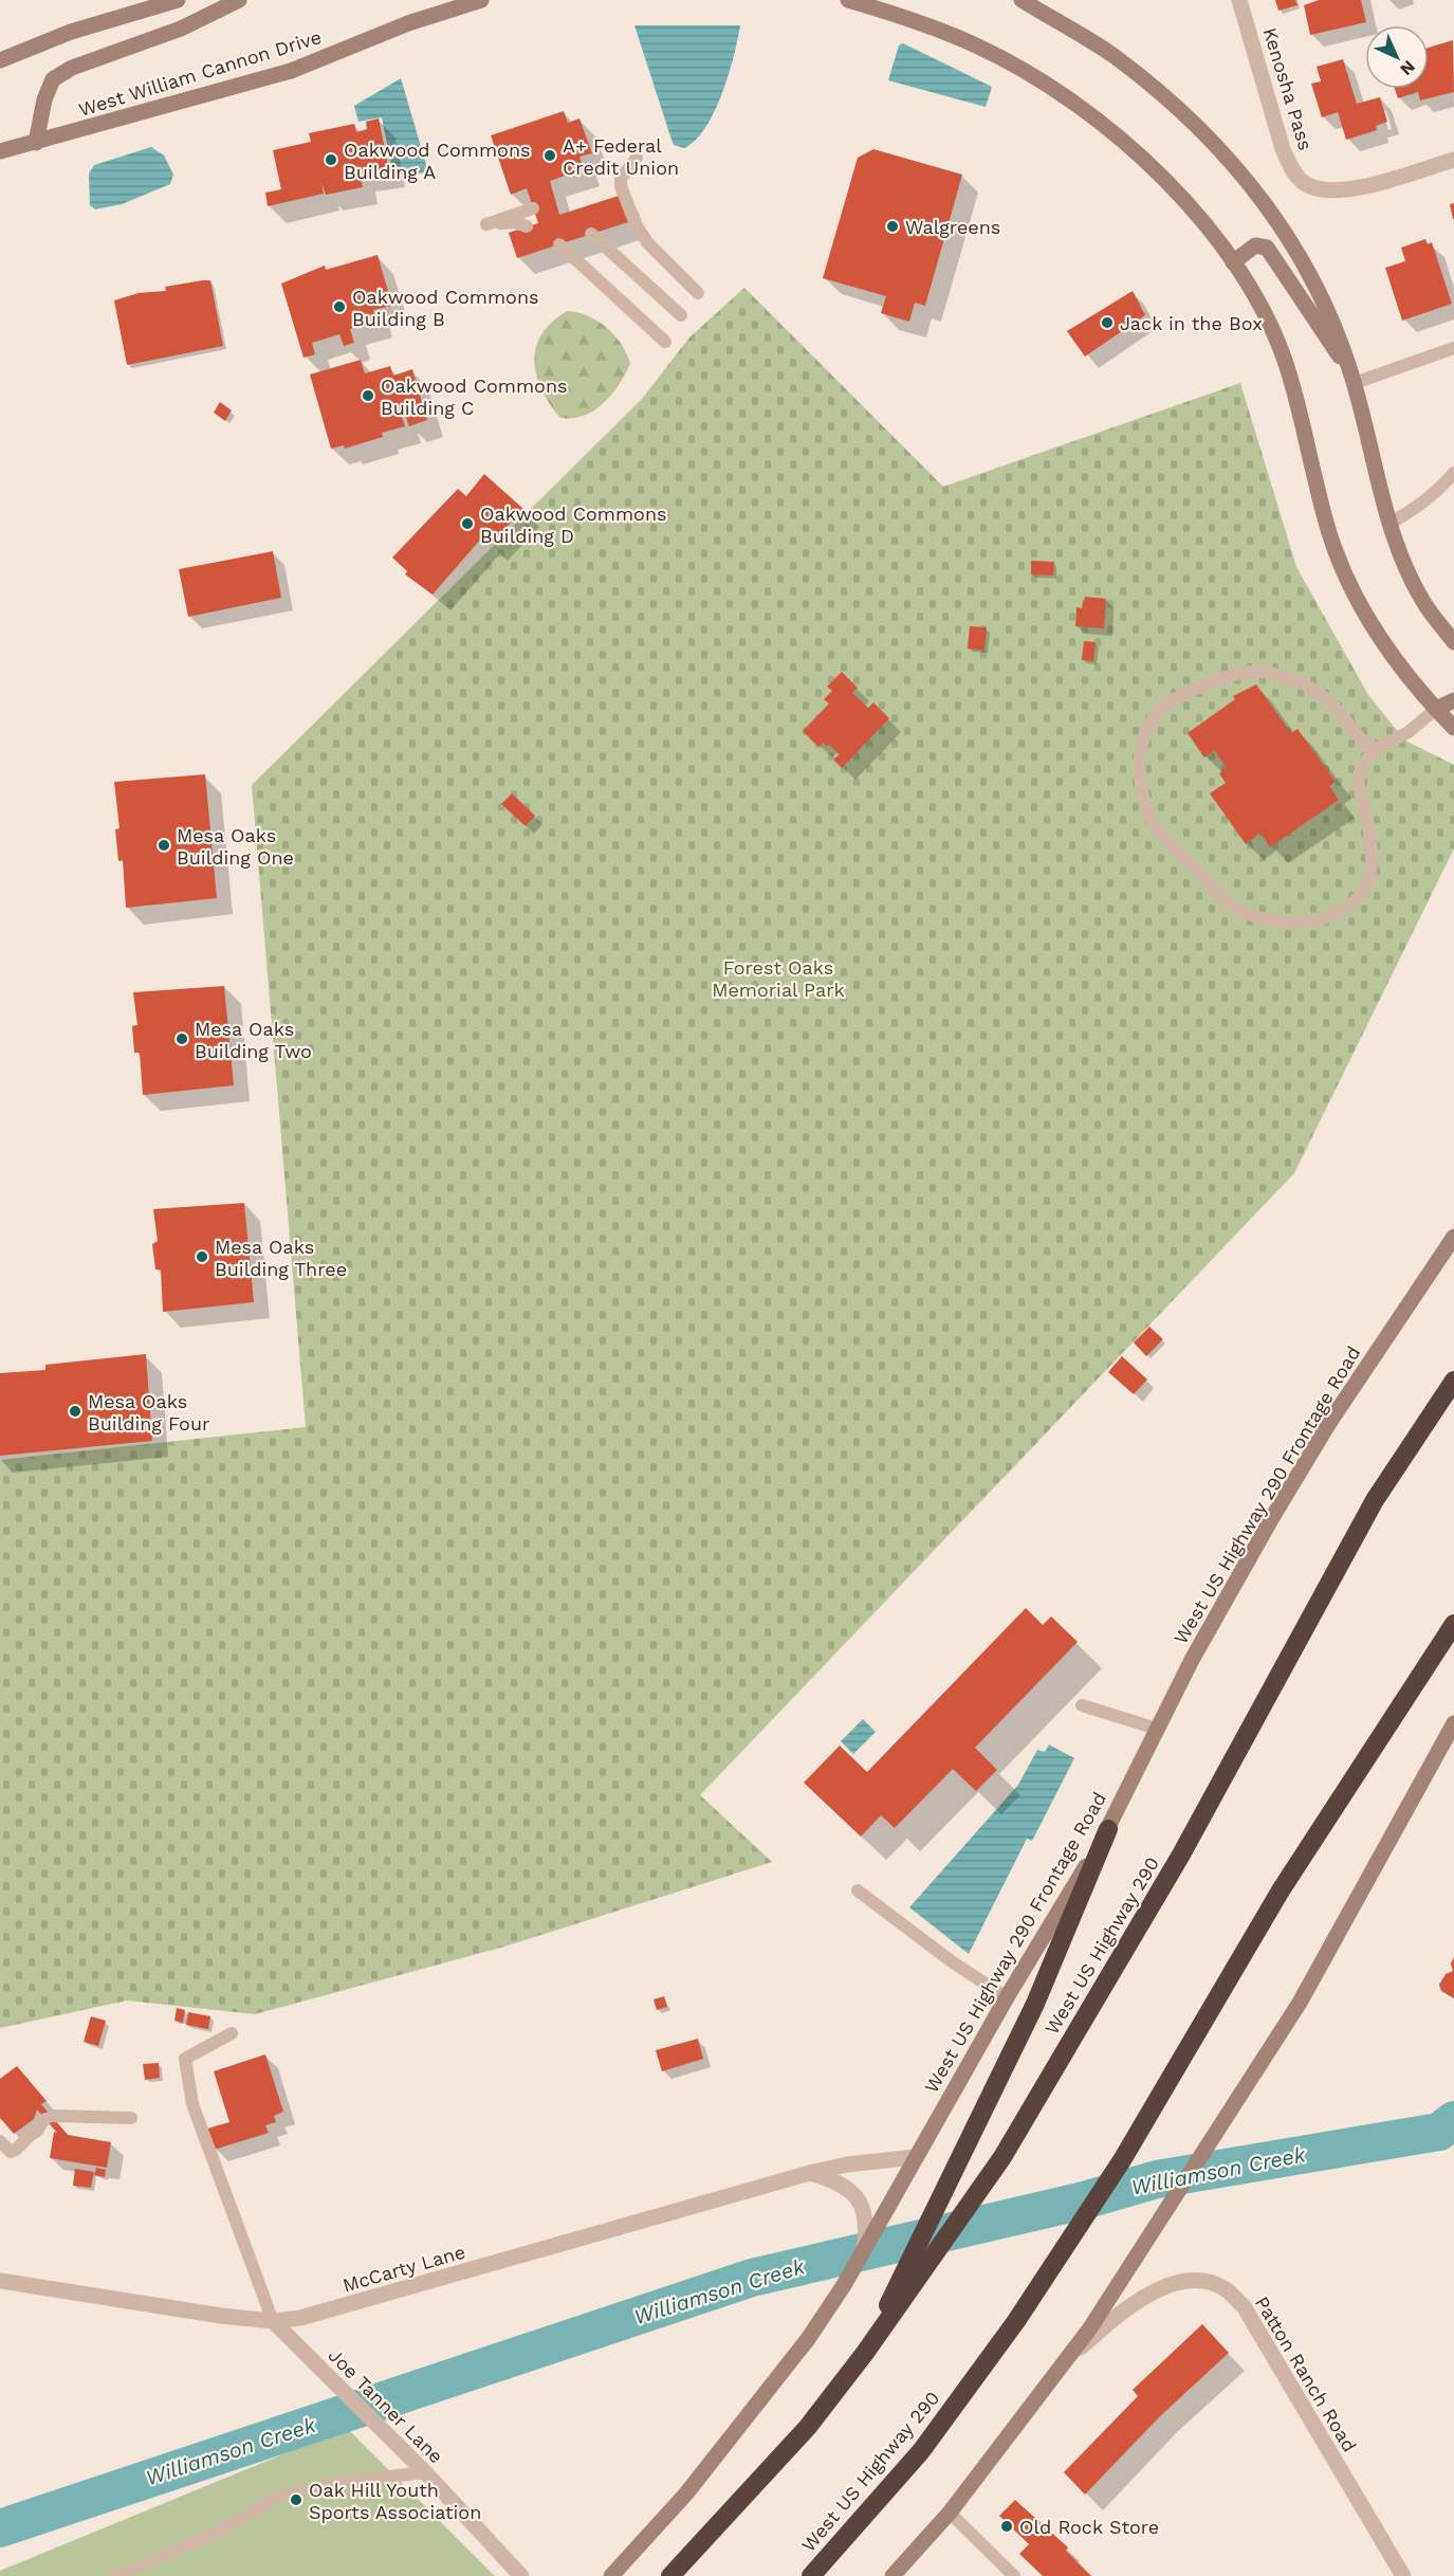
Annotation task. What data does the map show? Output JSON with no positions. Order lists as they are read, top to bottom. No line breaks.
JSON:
{"streets":{"highway":["West US Highway 290"],"main road":["West William Cannon Drive","West US Highway 290 Frontage Road"],"street":["Kenosha Pass","McCarty Lane","Patton Ranch Road","Joe Tanner Lane"]},"crossings":[["West US Highway 290 Frontage Road","McCarty Lane"],["McCarty Lane","Joe Tanner Lane"]],"water":["Williamson Creek"],"parks":["Forest Oaks Memorial Park"],"places":["A+ Federal Credit Union","Oakwood Commons Building A","Walgreens","Oakwood Commons Building B","Jack in the Box","Oakwood Commons Building C","Oakwood Commons Building D","Mesa Oaks Building One","Mesa Oaks Building Two","Mesa Oaks Building Three","Mesa Oaks Building Four","Oak Hill Youth Sports Association","Old Rock Store"],"north":"bottom right"}
